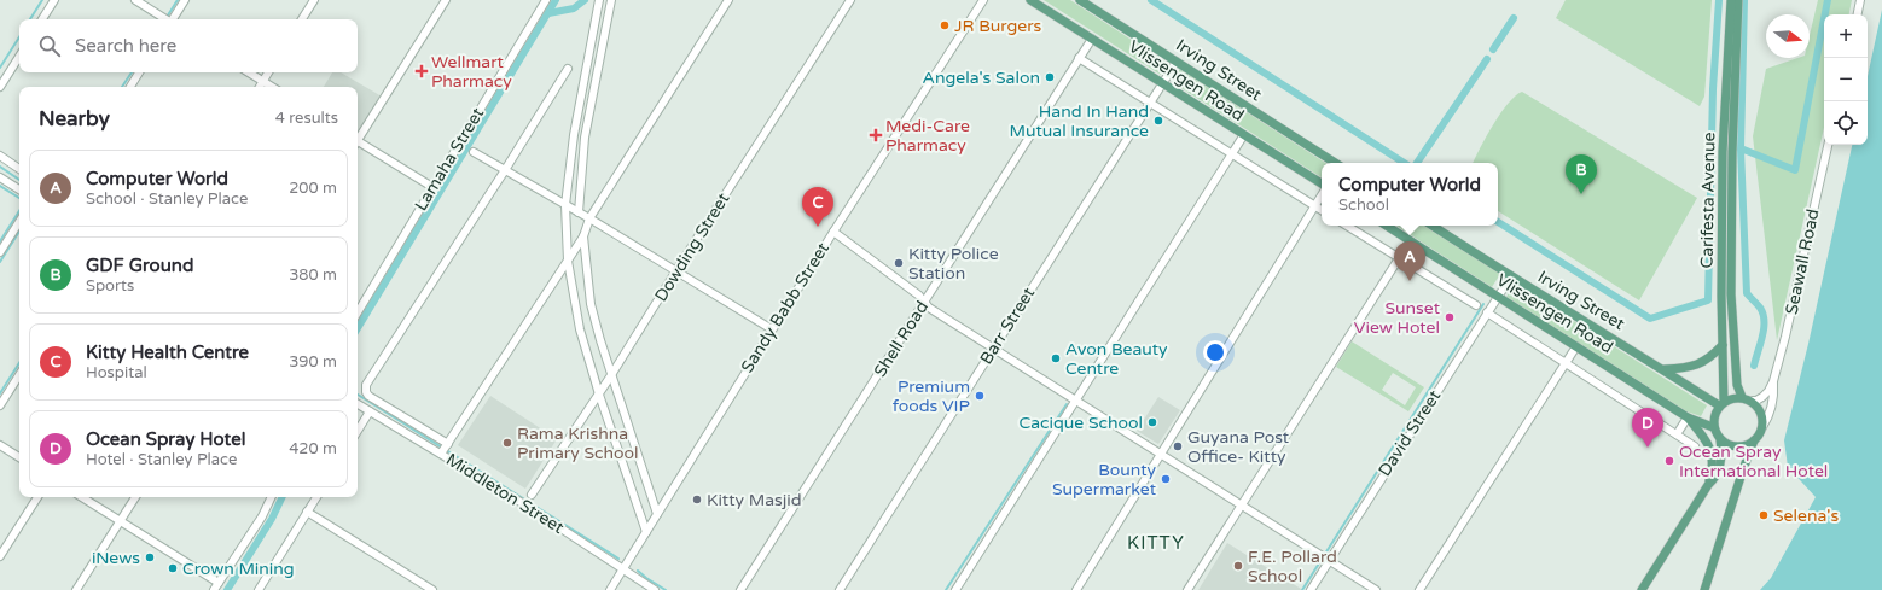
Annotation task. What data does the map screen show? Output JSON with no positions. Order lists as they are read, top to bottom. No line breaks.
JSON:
{"streets":{"main road":["Irving Street","Vlissengen Road","Carifesta Avenue"],"street":["Lamaha Street","Dowding Street","Seawall Road","Sandy Babb Street","Barr Street","Shell Road","David Street","Middleton Street"]},"crossings":[["Irving Street","Vlissengen Road"],["Irving Street","Carifesta Avenue"],["Irving Street","Seawall Road"],["Irving Street","Barr Street"],["Irving Street","David Street"],["Vlissengen Road","Carifesta Avenue"],["Vlissengen Road","Seawall Road"],["Vlissengen Road","Barr Street"],["Vlissengen Road","Shell Road"],["Vlissengen Road","David Street"],["Carifesta Avenue","Seawall Road"],["Sandy Babb Street","Middleton Street"]],"districts":["KITTY"],"places":{"other":["JR Burgers","Angela's Salon","Hand In Hand Mutual Insurance","Kitty Police Station","Sunset View Hotel","Avon Beauty Centre","Premium foods VIP","Cacique School","Rama Krishna Primary School","Guyana Post Office- Kitty","Ocean Spray International Hotel","Bounty Supermarket","Kitty Masjid","Selena's","iNews","F.E. Pollard School","Crown Mining"],"health":["Wellmart Pharmacy","Medi-Care Pharmacy"]},"north":"right","page":{"map_buttons":["+","−"],"search":"Search here","heading":["Nearby","4 results"],"list":[{"mark":"A","name":"Computer World","note":"School · Stanley Place","value":"200 m"},{"mark":"B","name":"GDF Ground","note":"Sports","value":"380 m"},{"mark":"C","name":"Kitty Health Centre","note":"Hospital","value":"390 m"},{"mark":"D","name":"Ocean Spray Hotel","note":"Hotel · Stanley Place","value":"420 m"}],"pins":["B","C","A","D"],"popup":["Computer World","School"]}}
